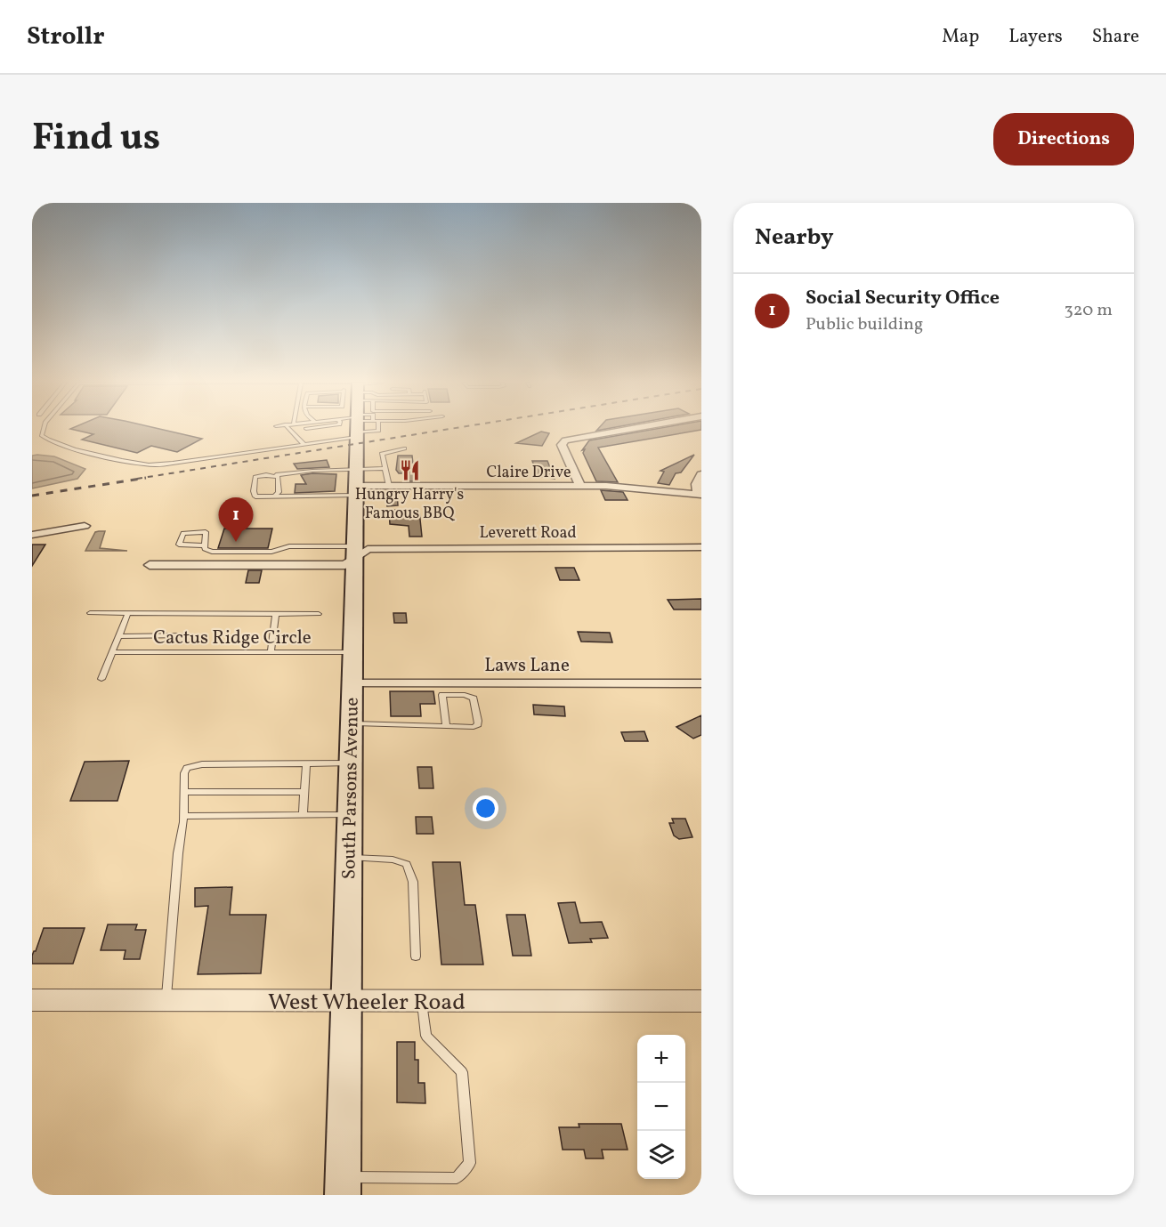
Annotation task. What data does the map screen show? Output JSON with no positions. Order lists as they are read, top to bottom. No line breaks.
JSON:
{"streets":{"main road":["South Parsons Avenue"],"street":["Claire Drive","Leverett Road","Laws Lane","West Wheeler Road"],"lane":["Cactus Ridge Circle"]},"crossings":[["Claire Drive","South Parsons Avenue"],["Leverett Road","South Parsons Avenue"],["Cactus Ridge Circle","South Parsons Avenue"],["Laws Lane","South Parsons Avenue"],["South Parsons Avenue","West Wheeler Road"]],"places":{"restaurant":["Hungry Harry's Famous BBQ"]},"page":{"header":"Strollr","nav":["Map","Layers","Share"],"title":"Find us","buttons":"Directions","heading":"Nearby","list":[{"mark":"1","name":"Social Security Office","note":"Public building","value":"320 m"}],"pins":"1","map_buttons":["+","−"]}}
